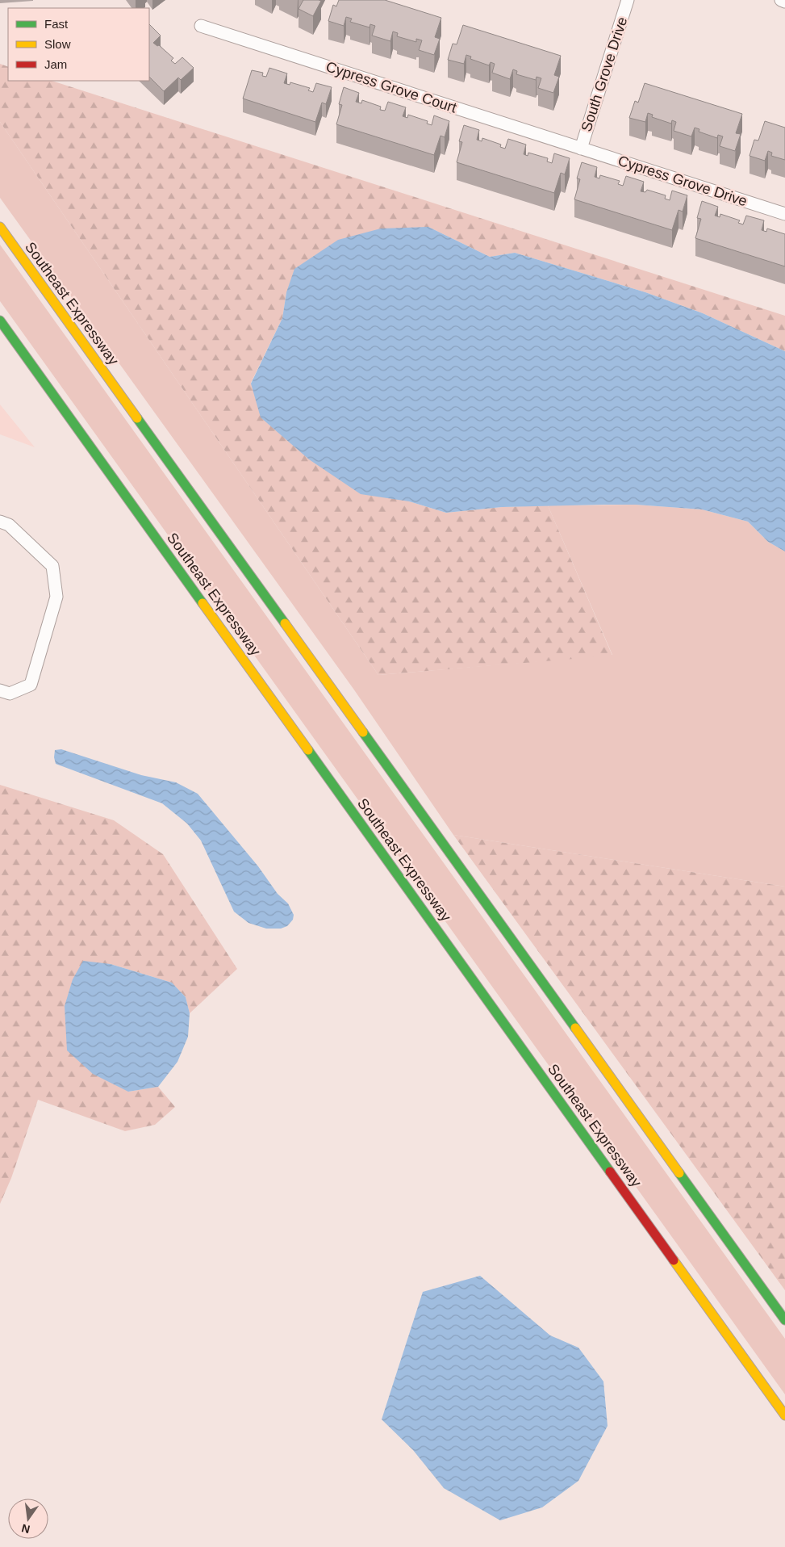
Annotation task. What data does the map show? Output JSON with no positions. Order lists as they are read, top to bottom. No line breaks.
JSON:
{"streets":{"highway":["Southeast Expressway"],"street":["South Grove Drive","Cypress Grove Court","Cypress Grove Drive"]},"crossings":[["South Grove Drive","Cypress Grove Court"],["South Grove Drive","Cypress Grove Drive"],["Cypress Grove Court","Cypress Grove Drive"]],"legend":["Fast","Slow","Jam"],"north":"bottom"}
